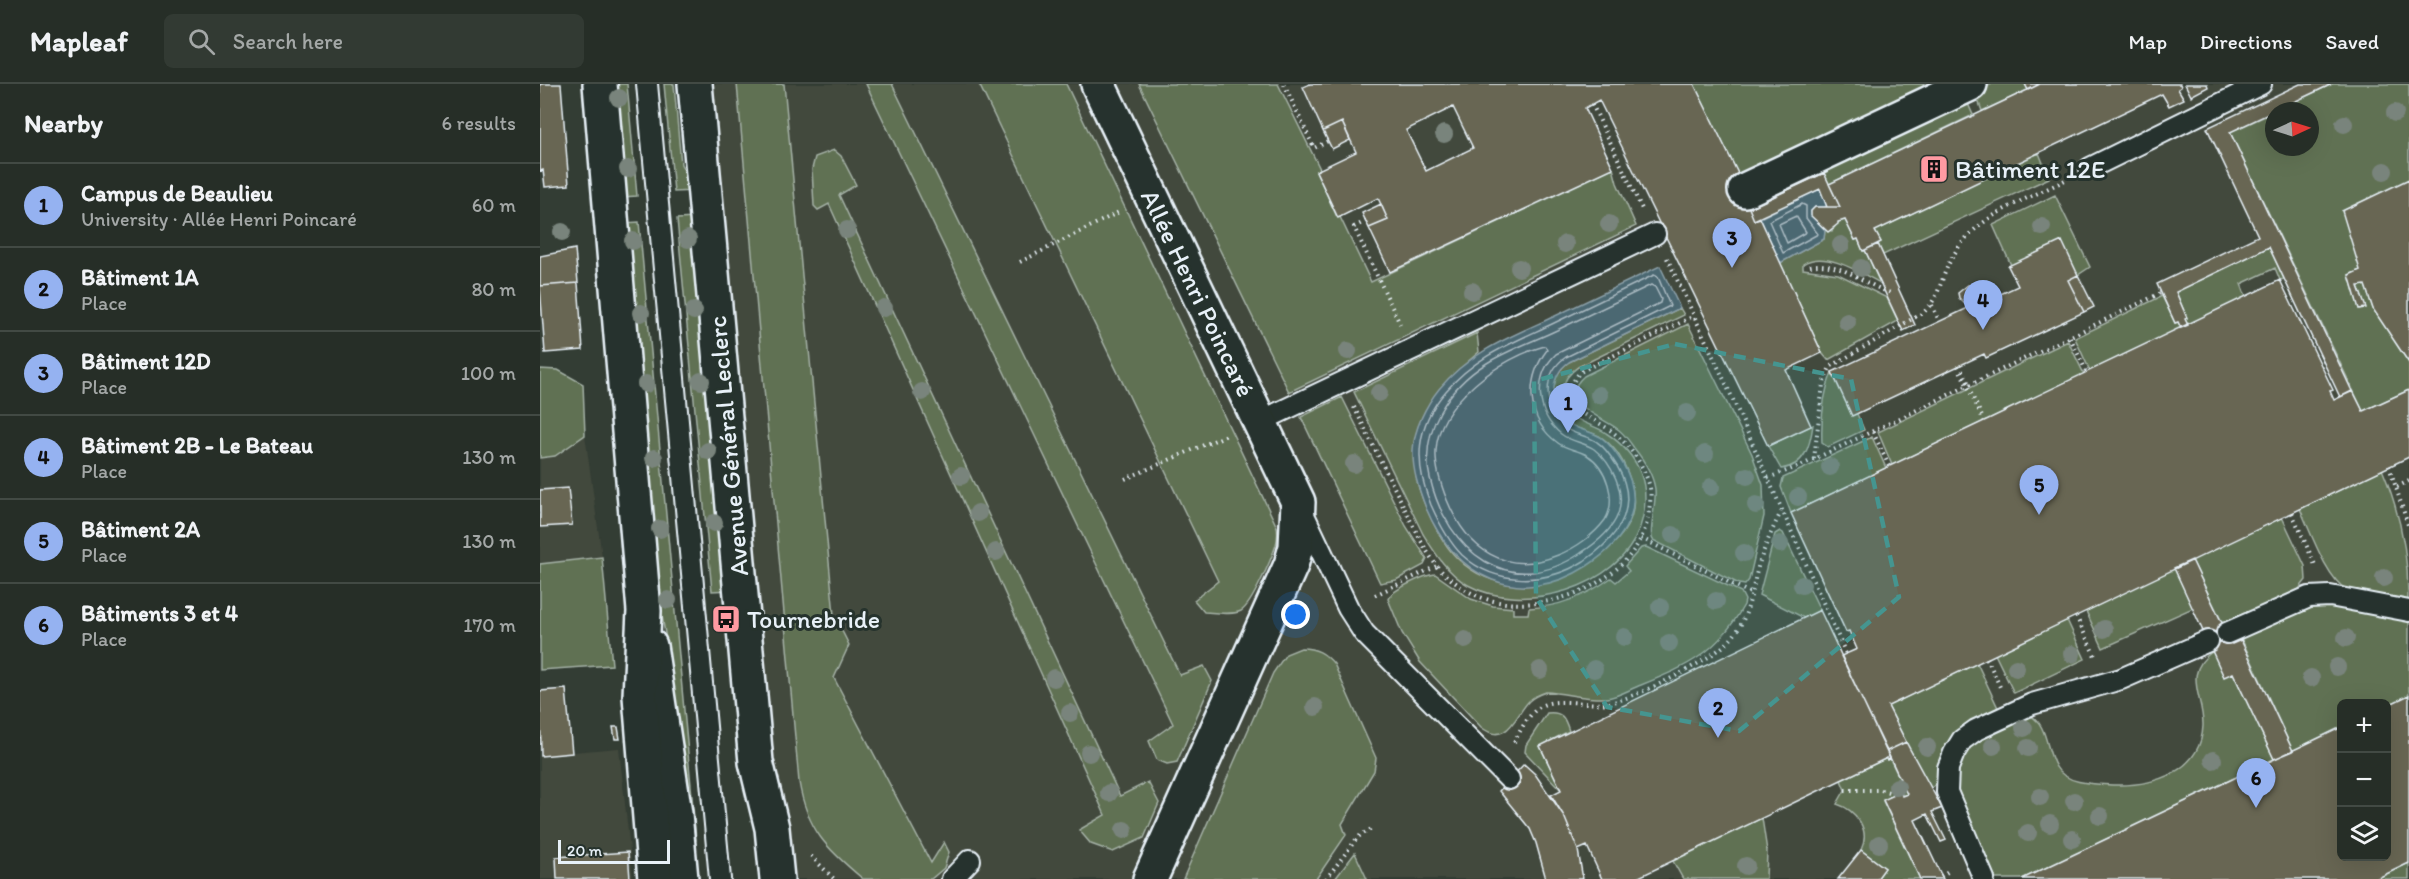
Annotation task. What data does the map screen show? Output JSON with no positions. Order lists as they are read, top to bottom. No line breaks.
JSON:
{"streets":{"main road":["Allée Henri Poincaré","Avenue Général Leclerc"]},"places":{"building":["Bâtiment 12E"],"bus stop":["Tournebride"]},"scale_bar":"20 m","north":"right","page":{"header":"Mapleaf","search":"Search here","nav":["Map","Directions","Saved"],"heading":["Nearby","6 results"],"list":[{"mark":"1","name":"Campus de Beaulieu","note":"University · Allée Henri Poincaré","value":"60 m"},{"mark":"2","name":"Bâtiment 1A","note":"Place","value":"80 m"},{"mark":"3","name":"Bâtiment 12D","note":"Place","value":"100 m"},{"mark":"4","name":"Bâtiment 2B - Le Bateau","note":"Place","value":"130 m"},{"mark":"5","name":"Bâtiment 2A","note":"Place","value":"130 m"},{"mark":"6","name":"Bâtiments 3 et 4","note":"Place","value":"170 m"}],"pins":["3","4","1","5","2","6"],"map_buttons":["+","−"],"scale":"20 m"}}
